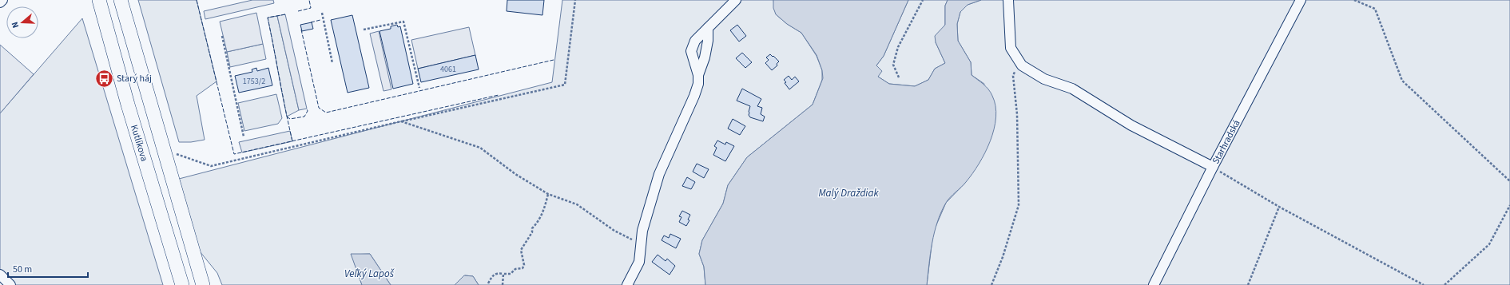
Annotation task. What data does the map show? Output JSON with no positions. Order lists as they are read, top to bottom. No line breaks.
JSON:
{"streets":{"main road":["Kutlíkova"],"street":["Starhradská"]},"water":["Malý Draždiak","Veľký Lapoš"],"places":{"bus stop":["Starý háj"]},"house_numbers":["4061","1753/2"],"scale_bar":"50 m","north":"left"}
